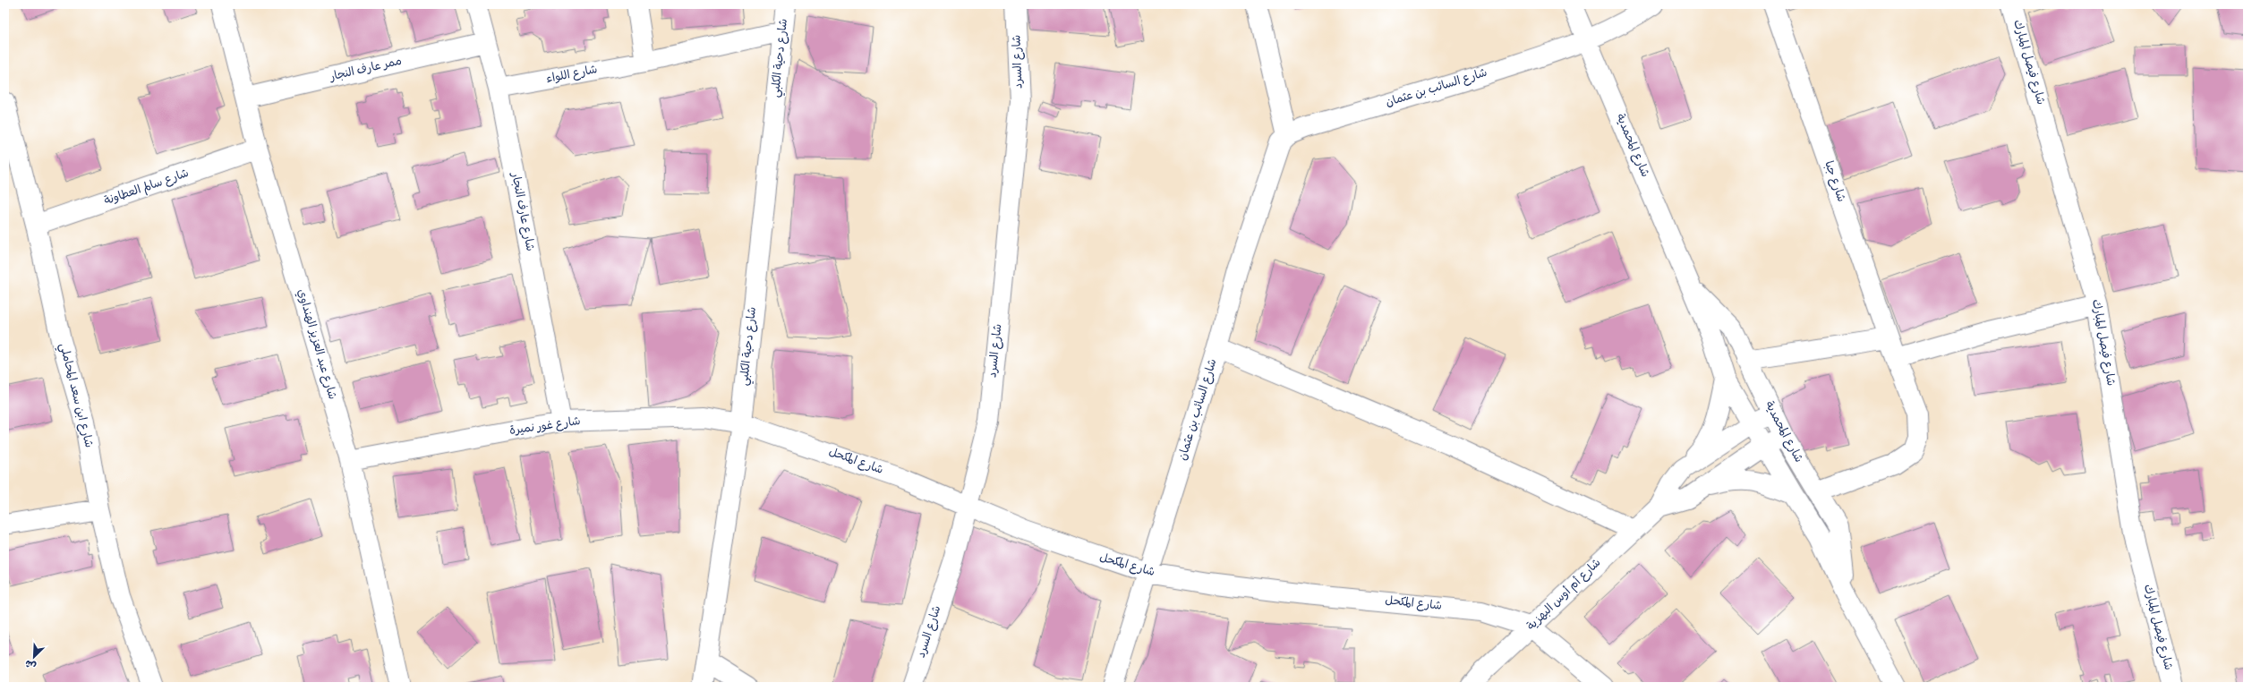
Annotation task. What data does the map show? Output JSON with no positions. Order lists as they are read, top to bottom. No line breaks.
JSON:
{"streets":{"street":["شارع دحية الكلبي","شارع السرد","شارع فيصل المبارك","ممر عارف النجار","شارع اللواء","شارع السائب بن عثمان","شارع المحمدية","شارع جبا","شارع سالم العطاونة","شارع عارف النجار","شارع عبد العزيز الهنداوي","شارع ابن سعد المحاملي","شارع غور نميرة","شارع المكحل","شارع أم أوس البهزية"]},"crossings":[["شارع دحية الكلبي","شارع اللواء"],["شارع دحية الكلبي","شارع غور نميرة"],["شارع دحية الكلبي","شارع المكحل"],["شارع السرد","شارع المكحل"],["ممر عارف النجار","شارع عارف النجار"],["ممر عارف النجار","شارع عبد العزيز الهنداوي"],["شارع اللواء","شارع عارف النجار"],["شارع السائب بن عثمان","شارع المحمدية"],["شارع السائب بن عثمان","شارع المكحل"],["شارع المحمدية","شارع جبا"],["شارع المحمدية","شارع أم أوس البهزية"],["شارع سالم العطاونة","شارع عبد العزيز الهنداوي"],["شارع سالم العطاونة","شارع ابن سعد المحاملي"],["شارع عارف النجار","شارع غور نميرة"],["شارع عبد العزيز الهنداوي","شارع غور نميرة"],["شارع غور نميرة","شارع المكحل"],["شارع المكحل","شارع أم أوس البهزية"]],"north":"bottom left"}
